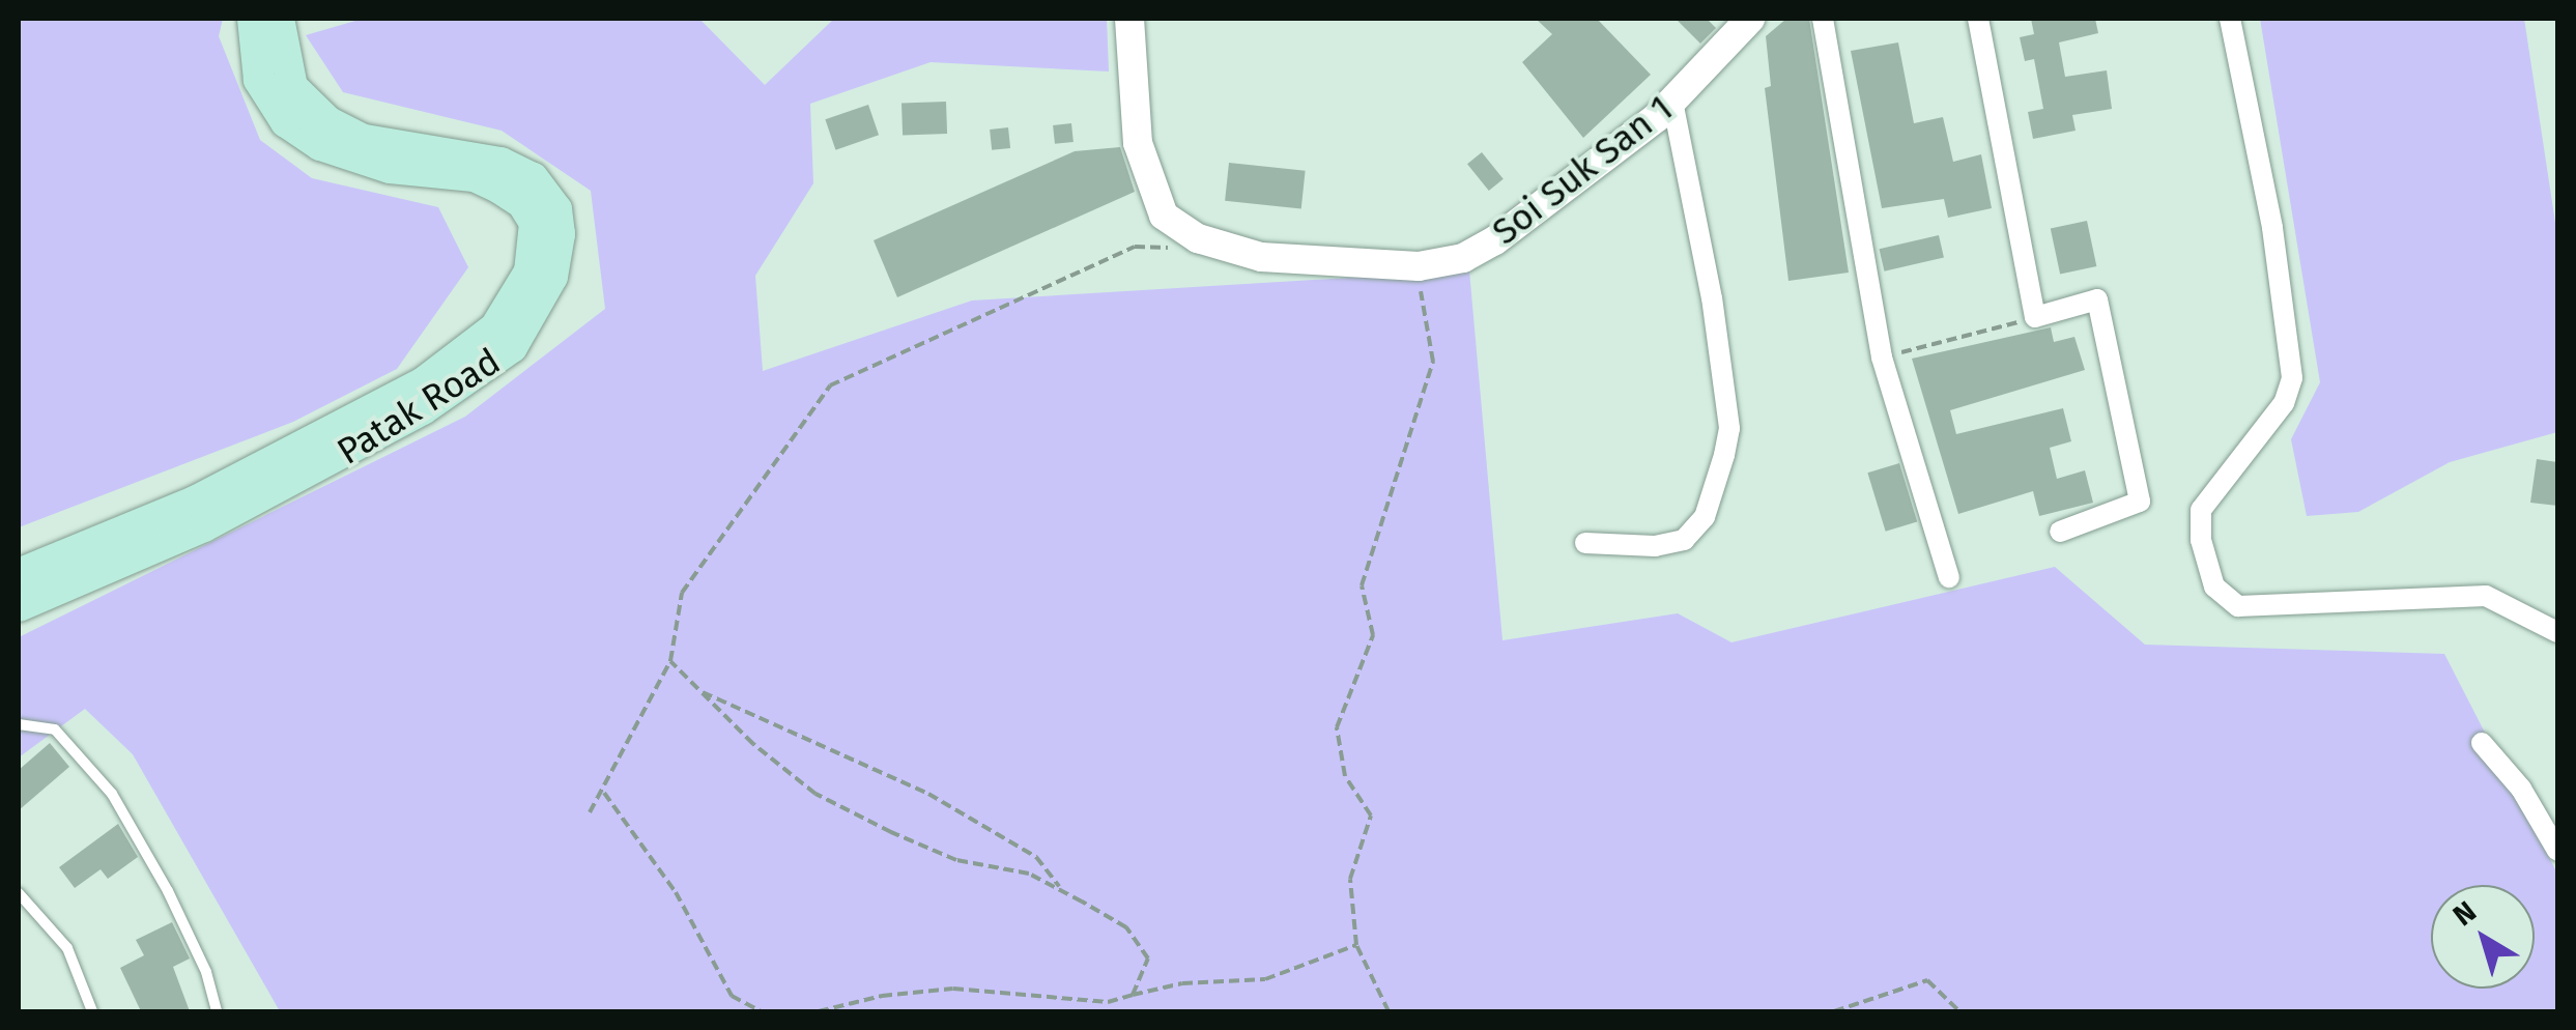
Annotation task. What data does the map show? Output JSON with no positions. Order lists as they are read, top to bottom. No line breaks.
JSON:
{"streets":{"main road":["Patak Road"],"street":["Soi Suk San 1"]},"north":"top left"}
